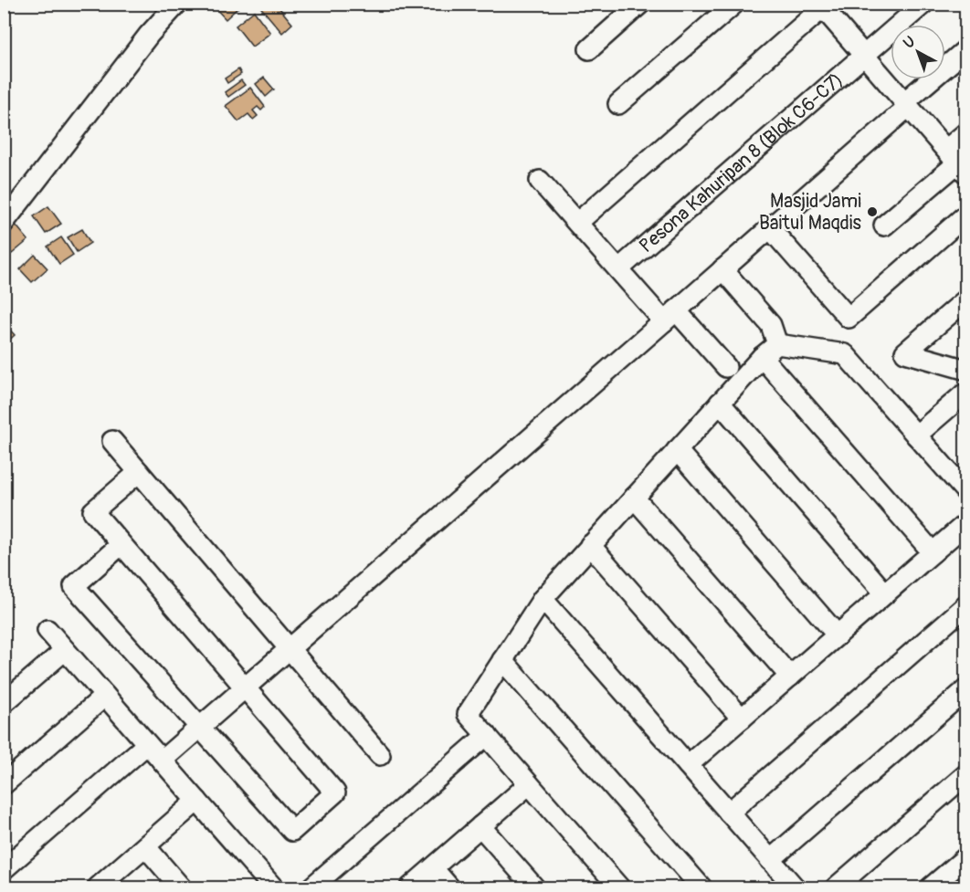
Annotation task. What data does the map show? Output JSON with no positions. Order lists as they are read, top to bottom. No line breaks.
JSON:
{"streets":{"street":["Pesona Kahuripan 8 (Blok C6-C7)"]},"places":["Masjid Jami Baitul Maqdis"],"north":"top left"}
